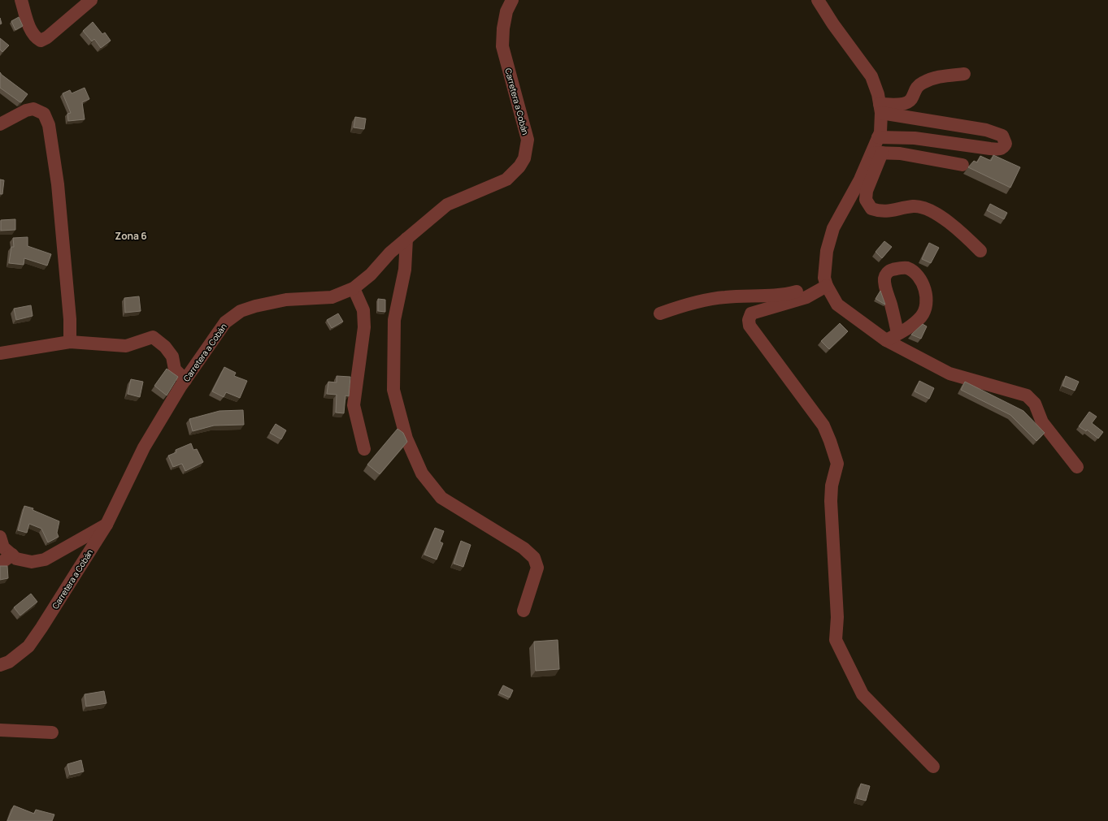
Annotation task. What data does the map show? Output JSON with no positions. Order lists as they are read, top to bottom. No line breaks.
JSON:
{"streets":{"street":["Carretera a Cobán"]},"districts":["Zona 6"]}
